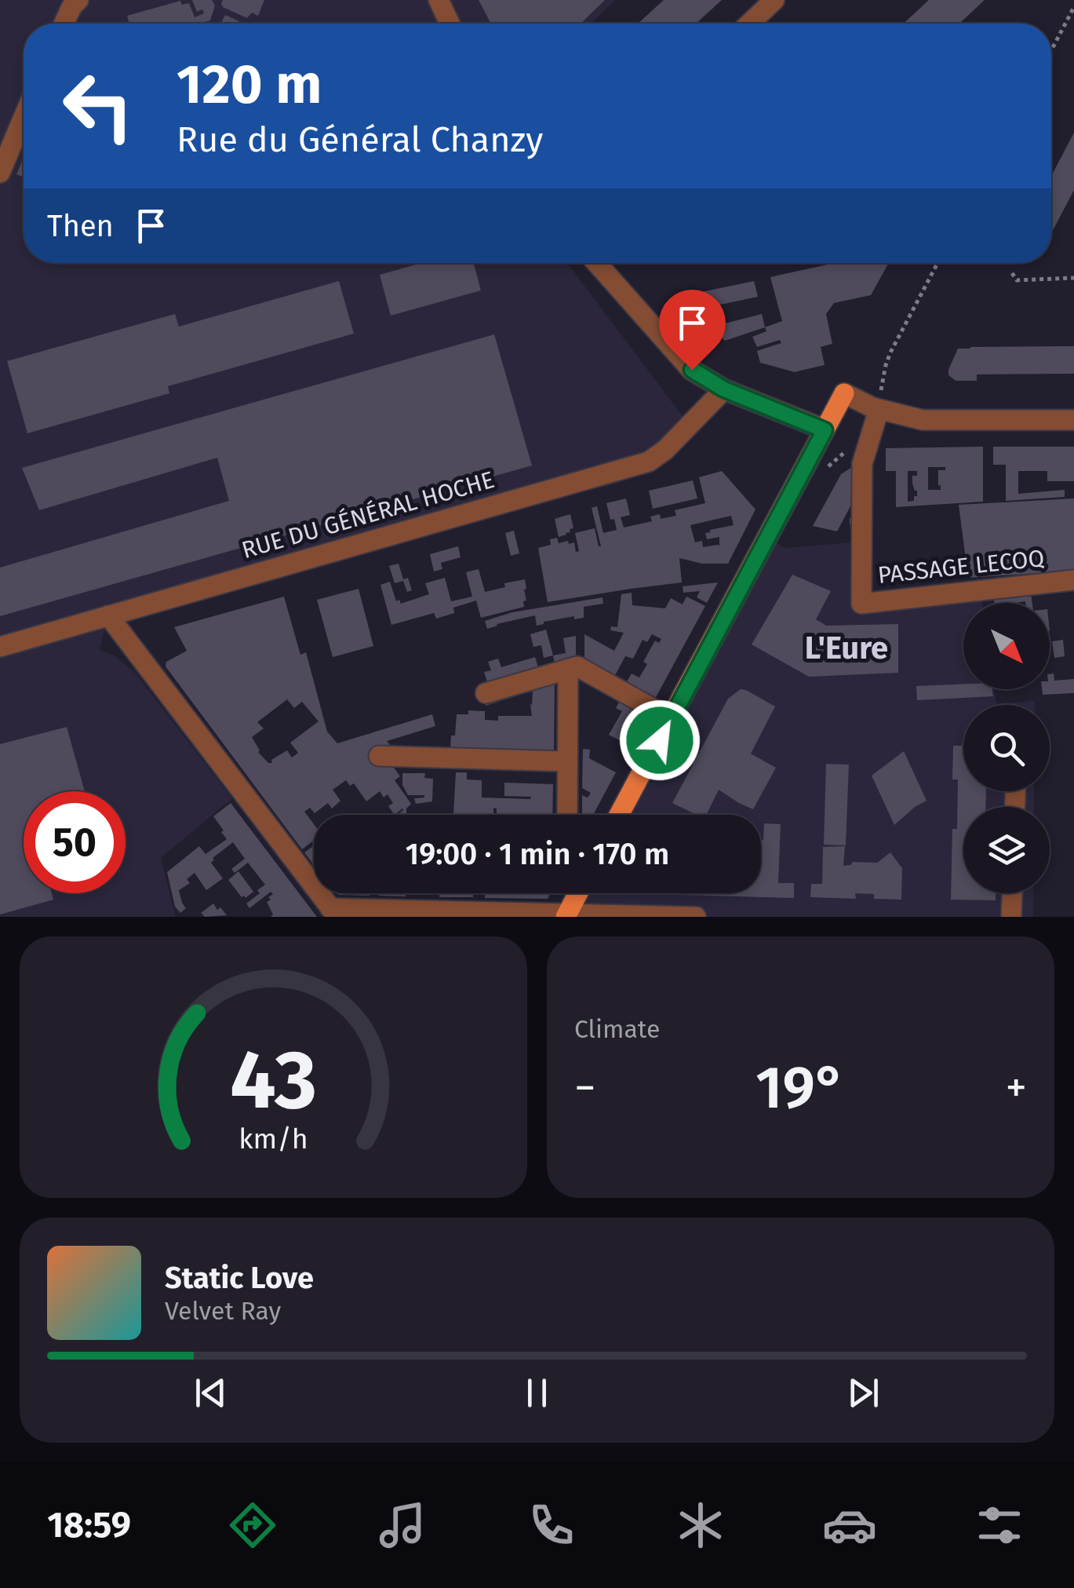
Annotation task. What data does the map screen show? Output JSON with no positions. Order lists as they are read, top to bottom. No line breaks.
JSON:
{"streets":{"street":["RUE DU GÉNÉRAL HOCHE","PASSAGE LECOQ"]},"districts":["L'Eure"],"north":"bottom right","page":{"turn":["120 m","Rue du Général Chanzy"],"then":"Then","limit":"50","trip":"19:00 · 1 min · 170 m","tile":"Climate","heat":["−","19°","+"],"song":["Static Love","Velvet Ray"],"tabs":"18:59","gauge":["43","km/h"]}}
